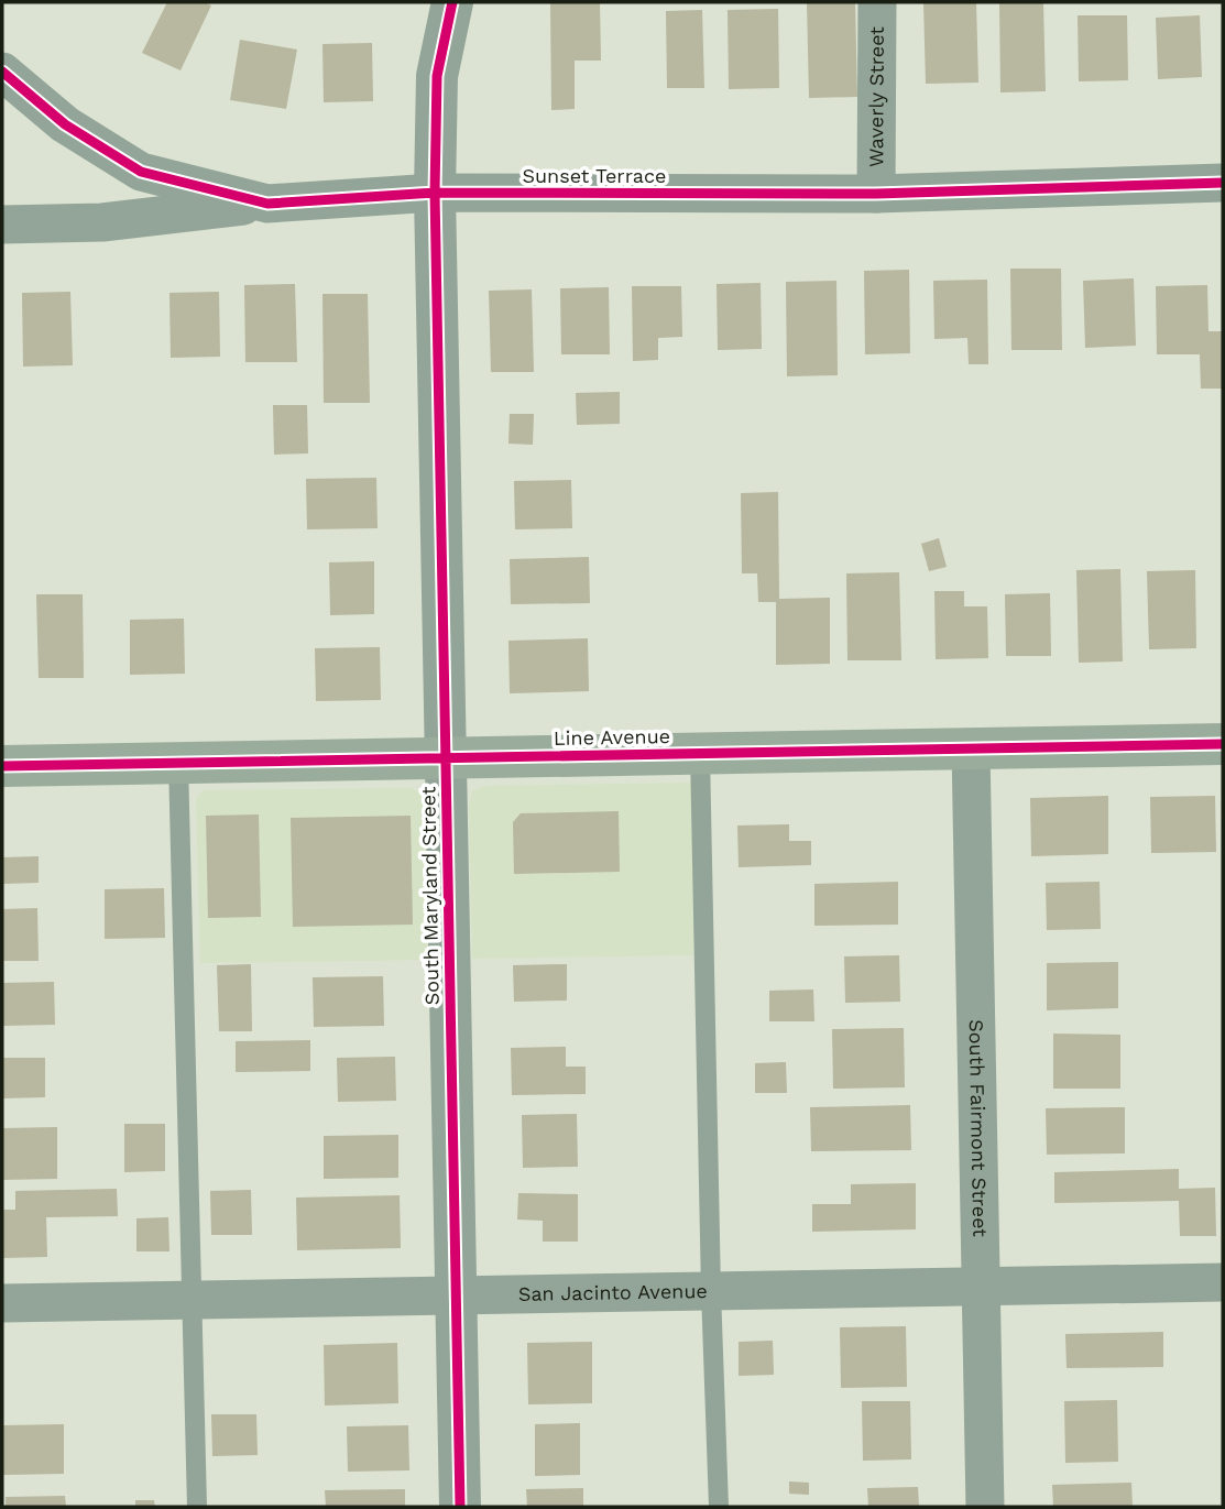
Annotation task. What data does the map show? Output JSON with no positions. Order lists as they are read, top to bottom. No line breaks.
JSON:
{"streets":{"main road":["Line Avenue"],"street":["Waverly Street","Sunset Terrace","South Maryland Street","South Fairmont Street","San Jacinto Avenue"]},"crossings":[["Waverly Street","Sunset Terrace"],["Sunset Terrace","South Maryland Street"],["Line Avenue","South Maryland Street"],["Line Avenue","South Fairmont Street"],["South Maryland Street","San Jacinto Avenue"],["South Fairmont Street","San Jacinto Avenue"]]}
